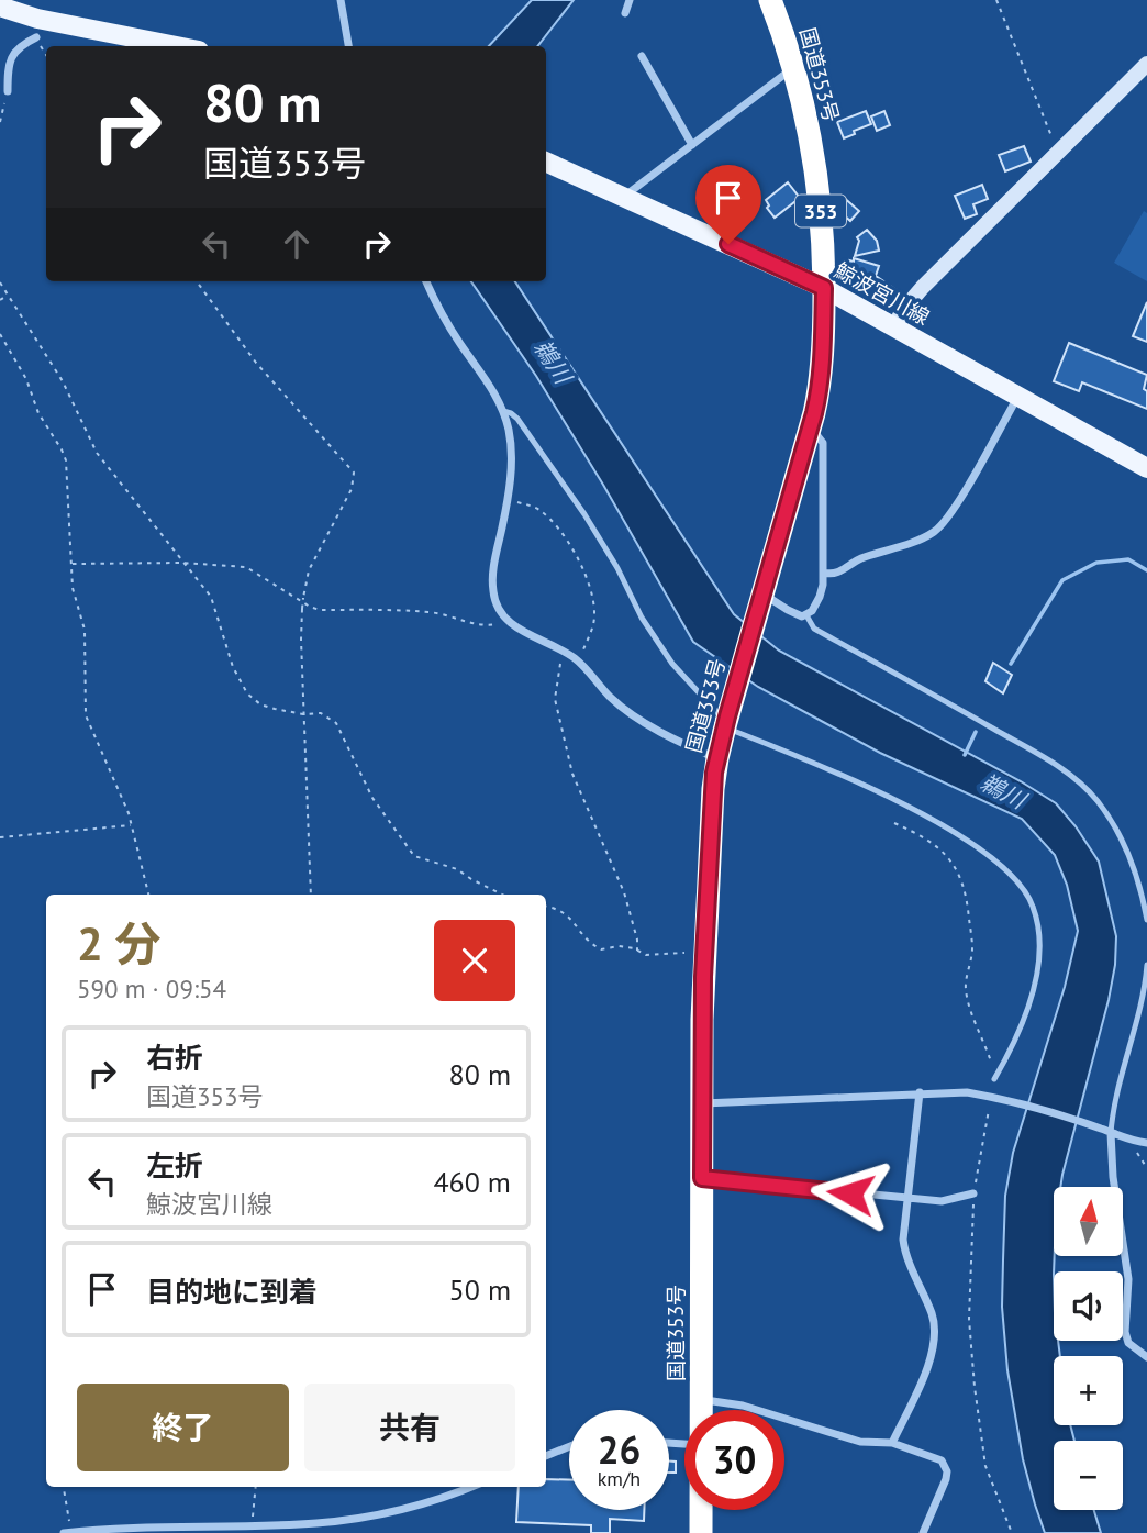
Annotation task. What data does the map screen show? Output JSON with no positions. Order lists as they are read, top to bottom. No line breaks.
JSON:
{"streets":{"highway":["国道353号","353"],"main road":["鯨波宮川線"]},"crossings":[["国道353号","鯨波宮川線"]],"water":["鵜川"],"north":"top","page":{"turn":["80 m","国道353号"],"heading":["2 分","590 m · 09:54"],"list":[{"name":"右折","note":"国道353号","value":"80 m"},{"name":"左折","note":"鯨波宮川線","value":"460 m"},{"name":"目的地に到着","value":"50 m"}],"map_buttons":["+","−"],"buttons":["終了","共有"],"speed":"26 km/h","limit":"30"}}
